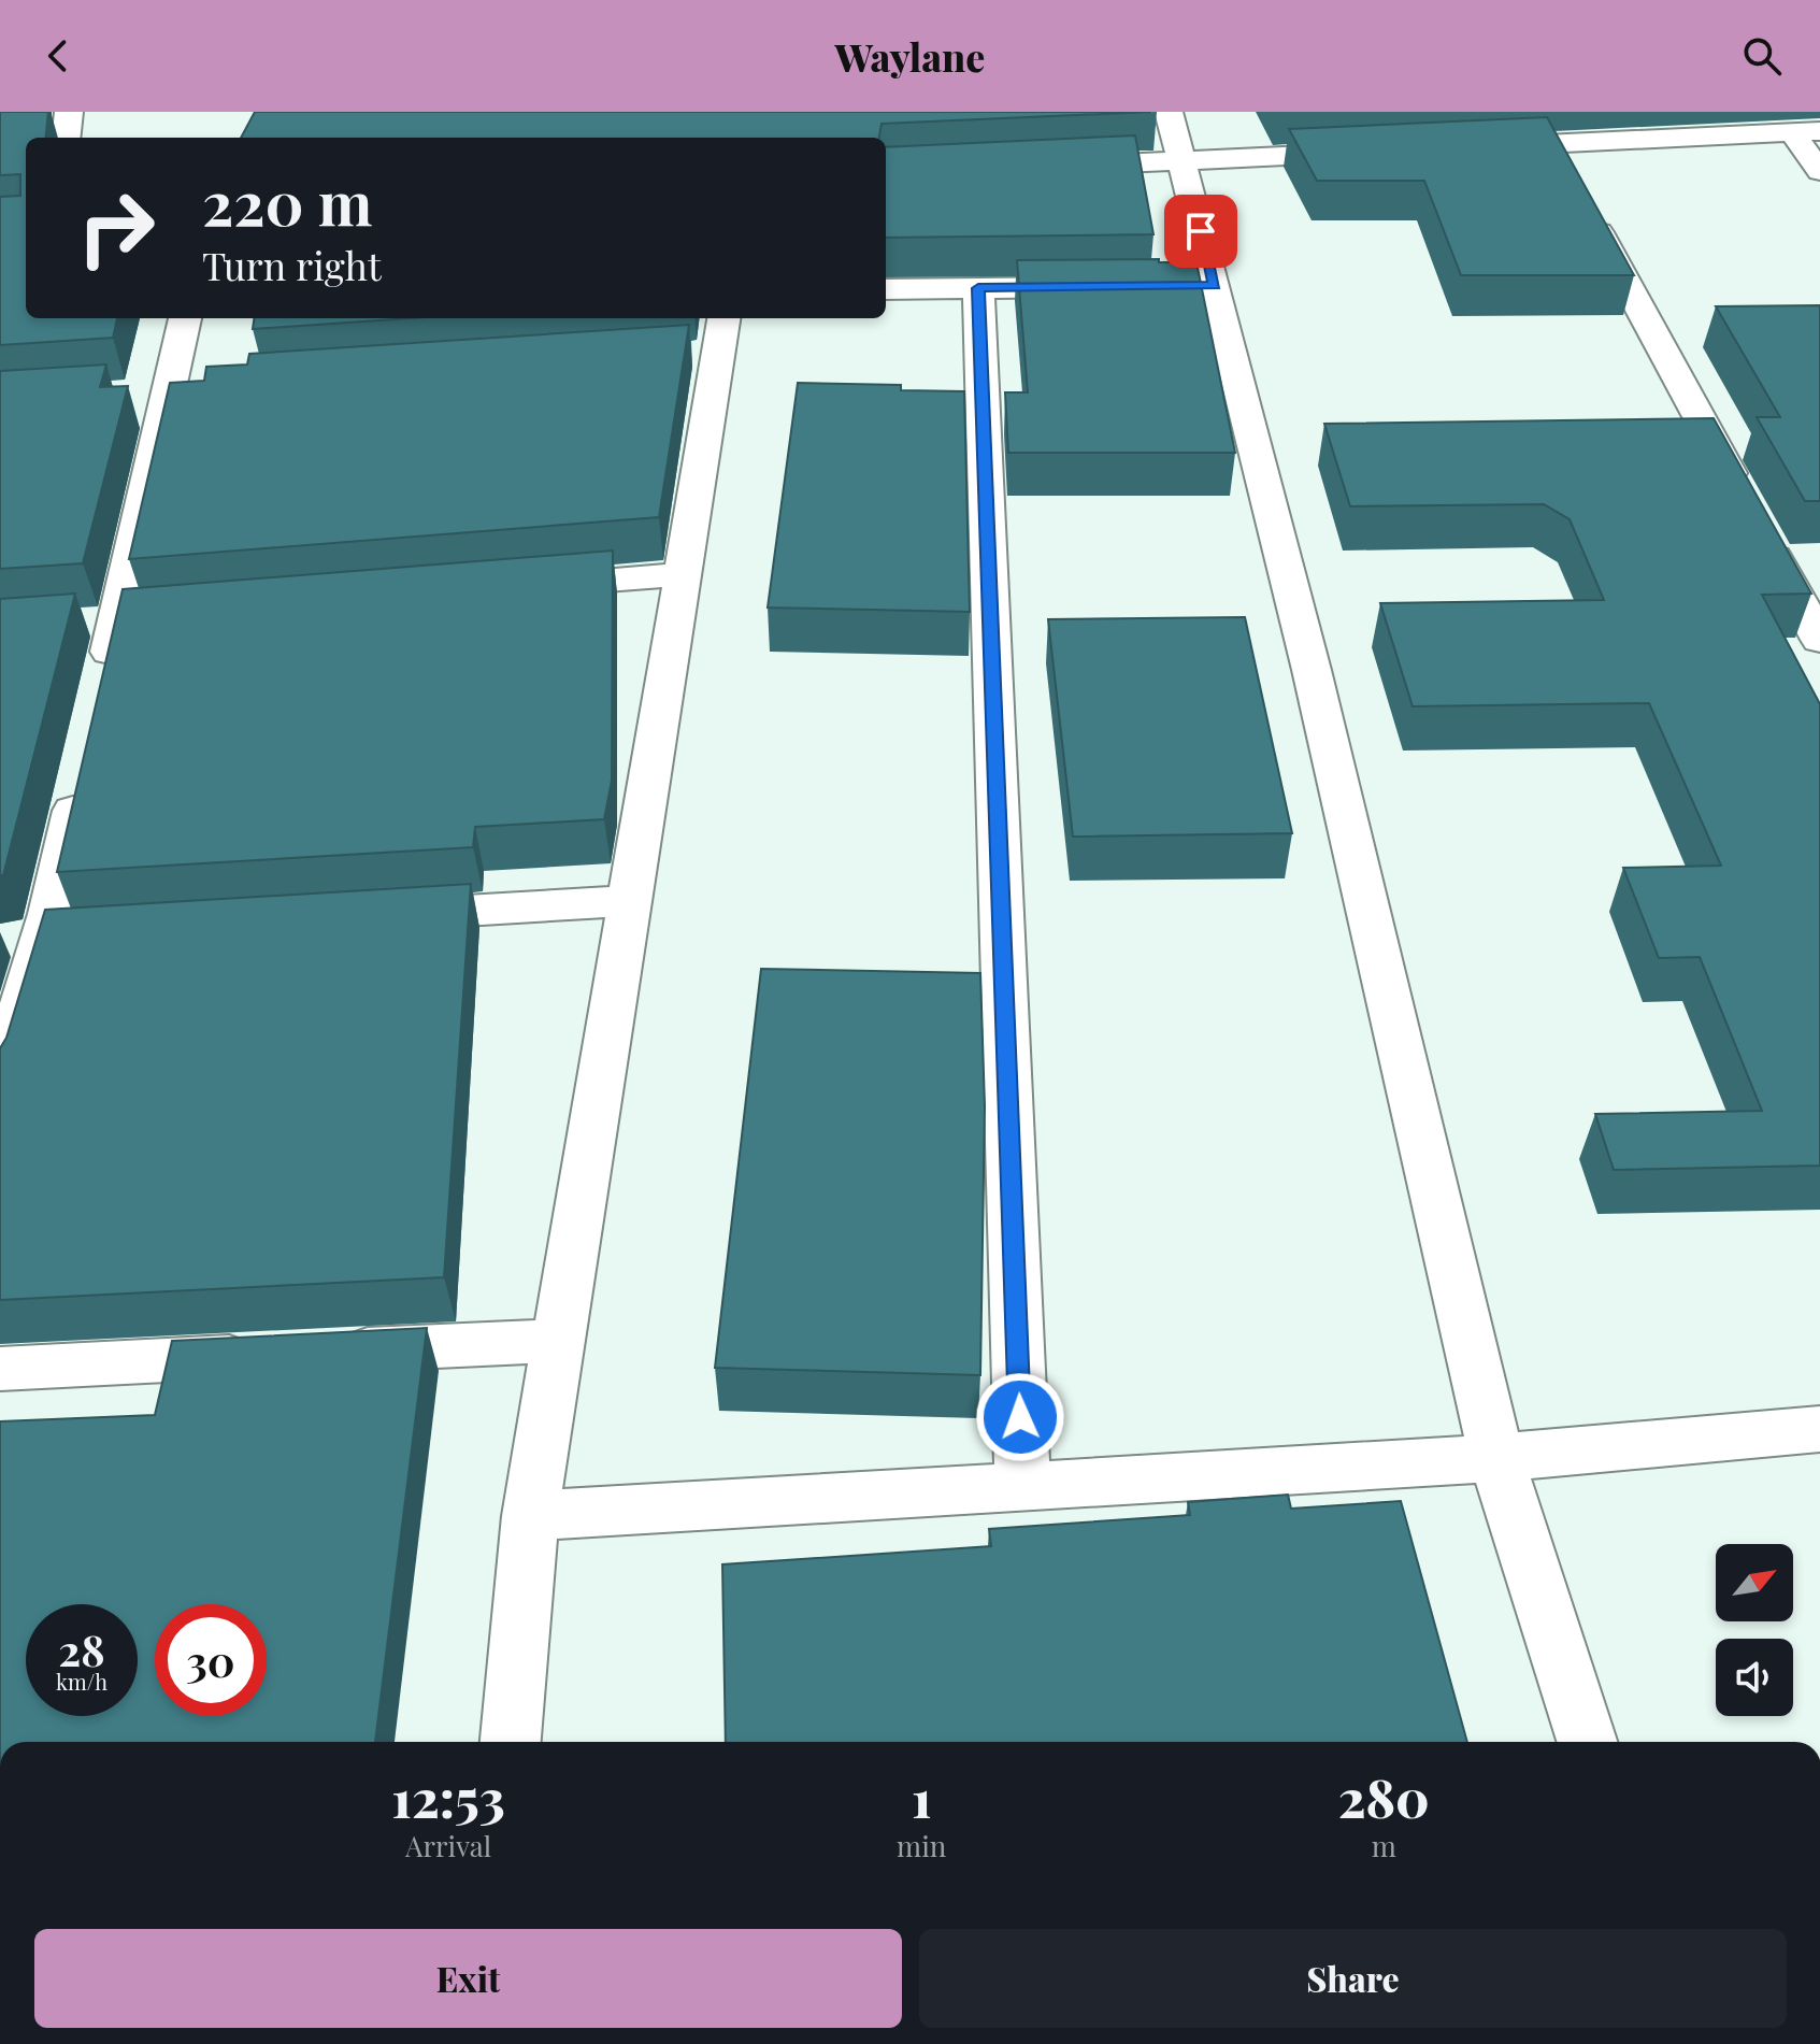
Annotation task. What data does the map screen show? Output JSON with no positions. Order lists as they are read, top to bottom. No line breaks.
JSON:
{"north":"top right","page":{"header":"Waylane","turn":["220 m","Turn right"],"speed":"28 km/h","limit":"30","eta":["12:53","Arrival","1","min","280","m"],"buttons":["Exit","Share"]}}
